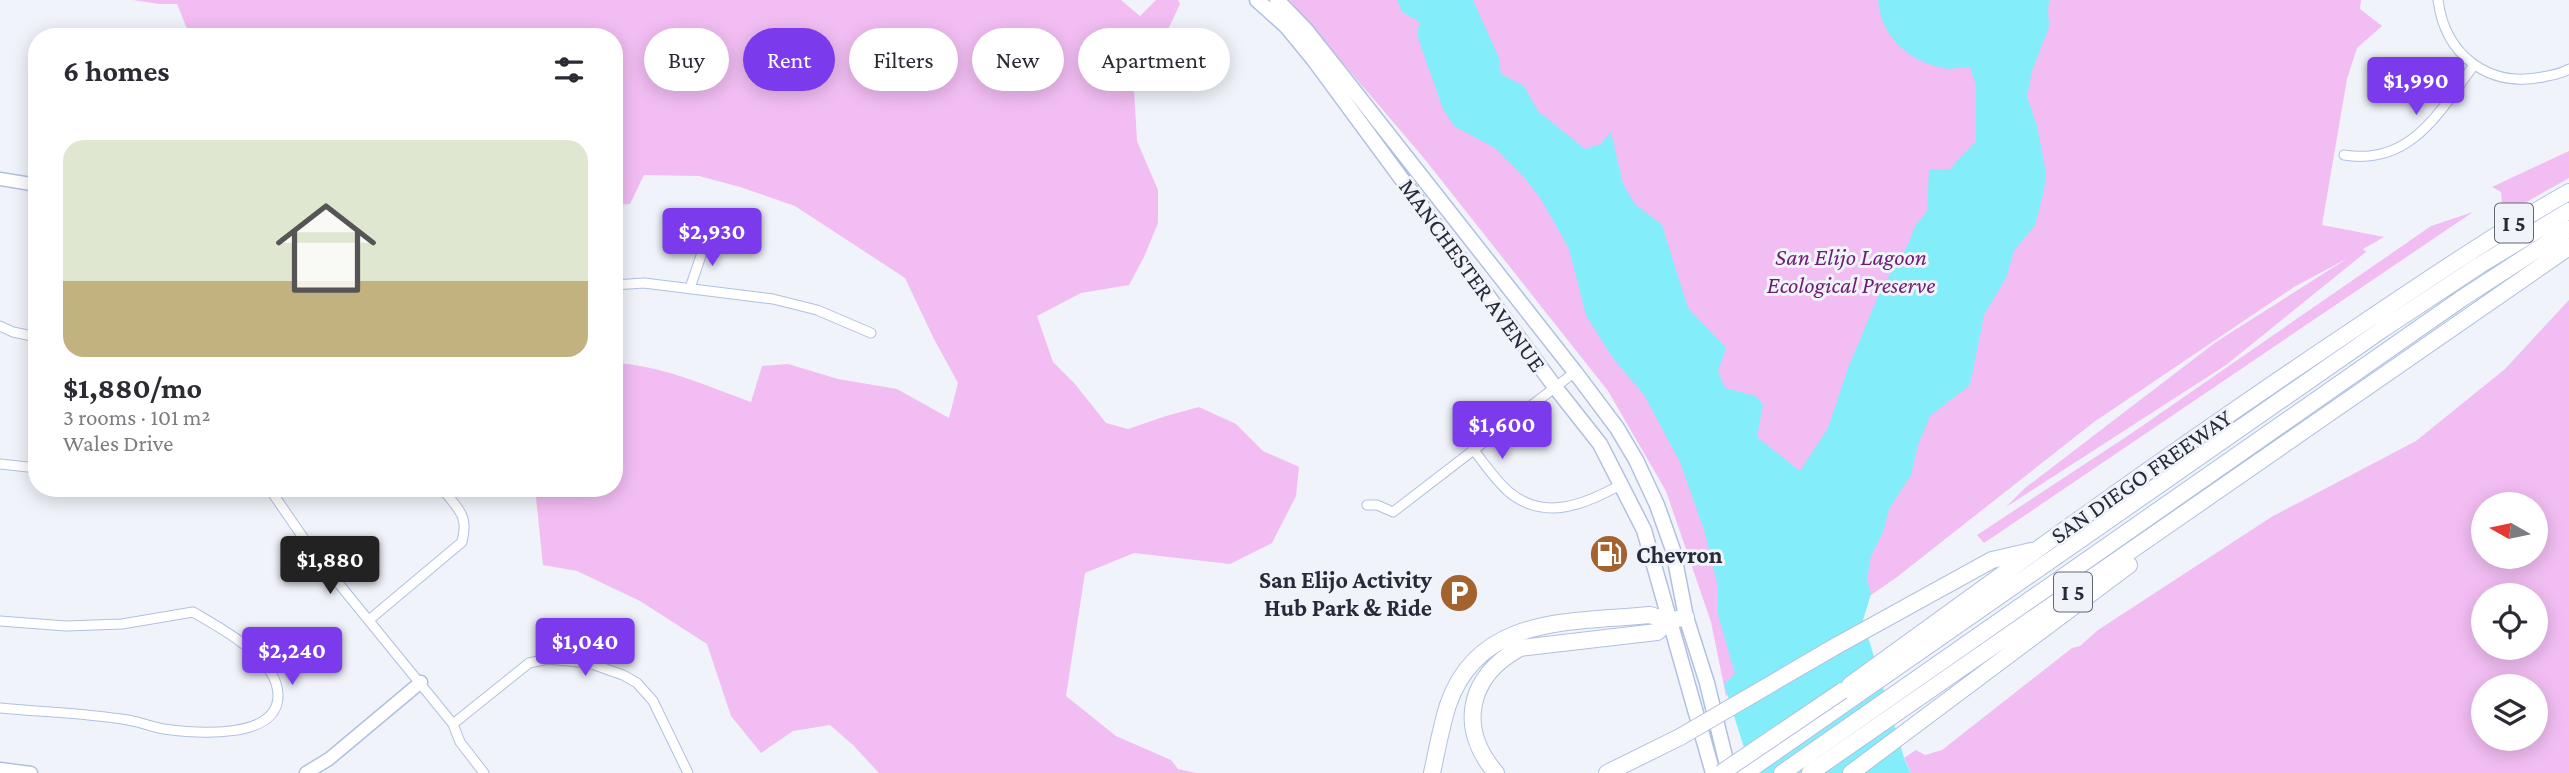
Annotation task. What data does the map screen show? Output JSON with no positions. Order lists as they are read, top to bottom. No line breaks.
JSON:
{"streets":{"highway":["I 5","SAN DIEGO FREEWAY"],"main road":["MANCHESTER AVENUE"]},"parks":["San Elijo Lagoon Ecological Preserve"],"places":{"fuel station":["Chevron"],"parking":["San Elijo Activity Hub Park & Ride"]},"north":"left","page":{"chip":["Buy","Rent","Filters","New","Apartment"],"heading":"6 homes","price":["$1,990","$2,930","$1,600","$1,880","$1,040","$2,240"],"list":[{"name":"$1,880/mo","note":"3 rooms · 101 m² · Wales Drive"}]}}
